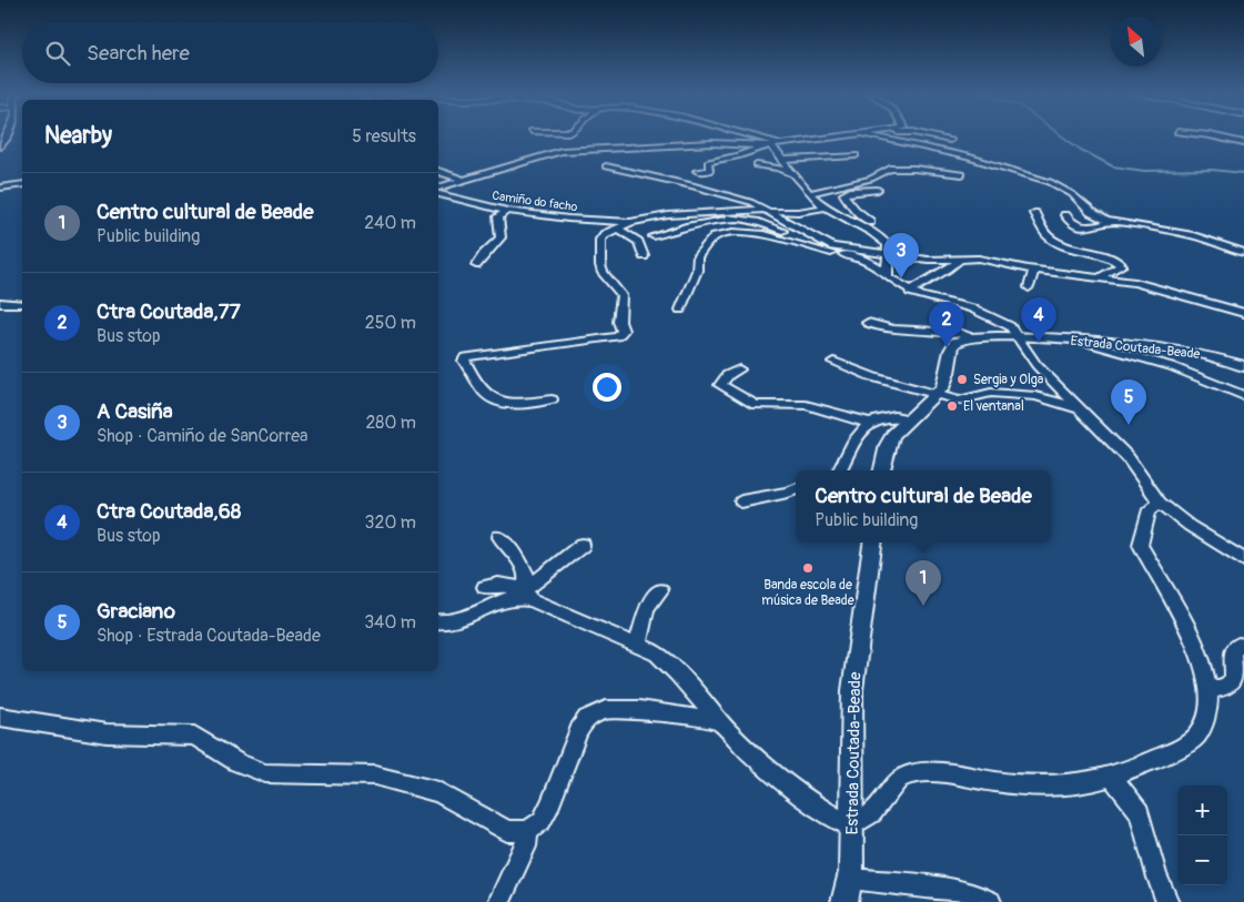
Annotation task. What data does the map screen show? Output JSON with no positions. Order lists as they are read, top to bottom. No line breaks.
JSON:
{"streets":{"street":["Camiño do facho","Estrada Coutada-Beade"]},"places":["Sergia y Olga","El ventanal","Banda escola de música de Beade"],"north":"top left","page":{"search":"Search here","heading":["Nearby","5 results"],"list":[{"mark":"1","name":"Centro cultural de Beade","note":"Public building","value":"240 m"},{"mark":"2","name":"Ctra Coutada,77","note":"Bus stop","value":"250 m"},{"mark":"3","name":"A Casiña","note":"Shop · Camiño de SanCorrea","value":"280 m"},{"mark":"4","name":"Ctra Coutada,68","note":"Bus stop","value":"320 m"},{"mark":"5","name":"Graciano","note":"Shop · Estrada Coutada-Beade","value":"340 m"}],"pins":["3","4","2","5","1"],"popup":["Centro cultural de Beade","Public building"],"map_buttons":["+","−"]}}
